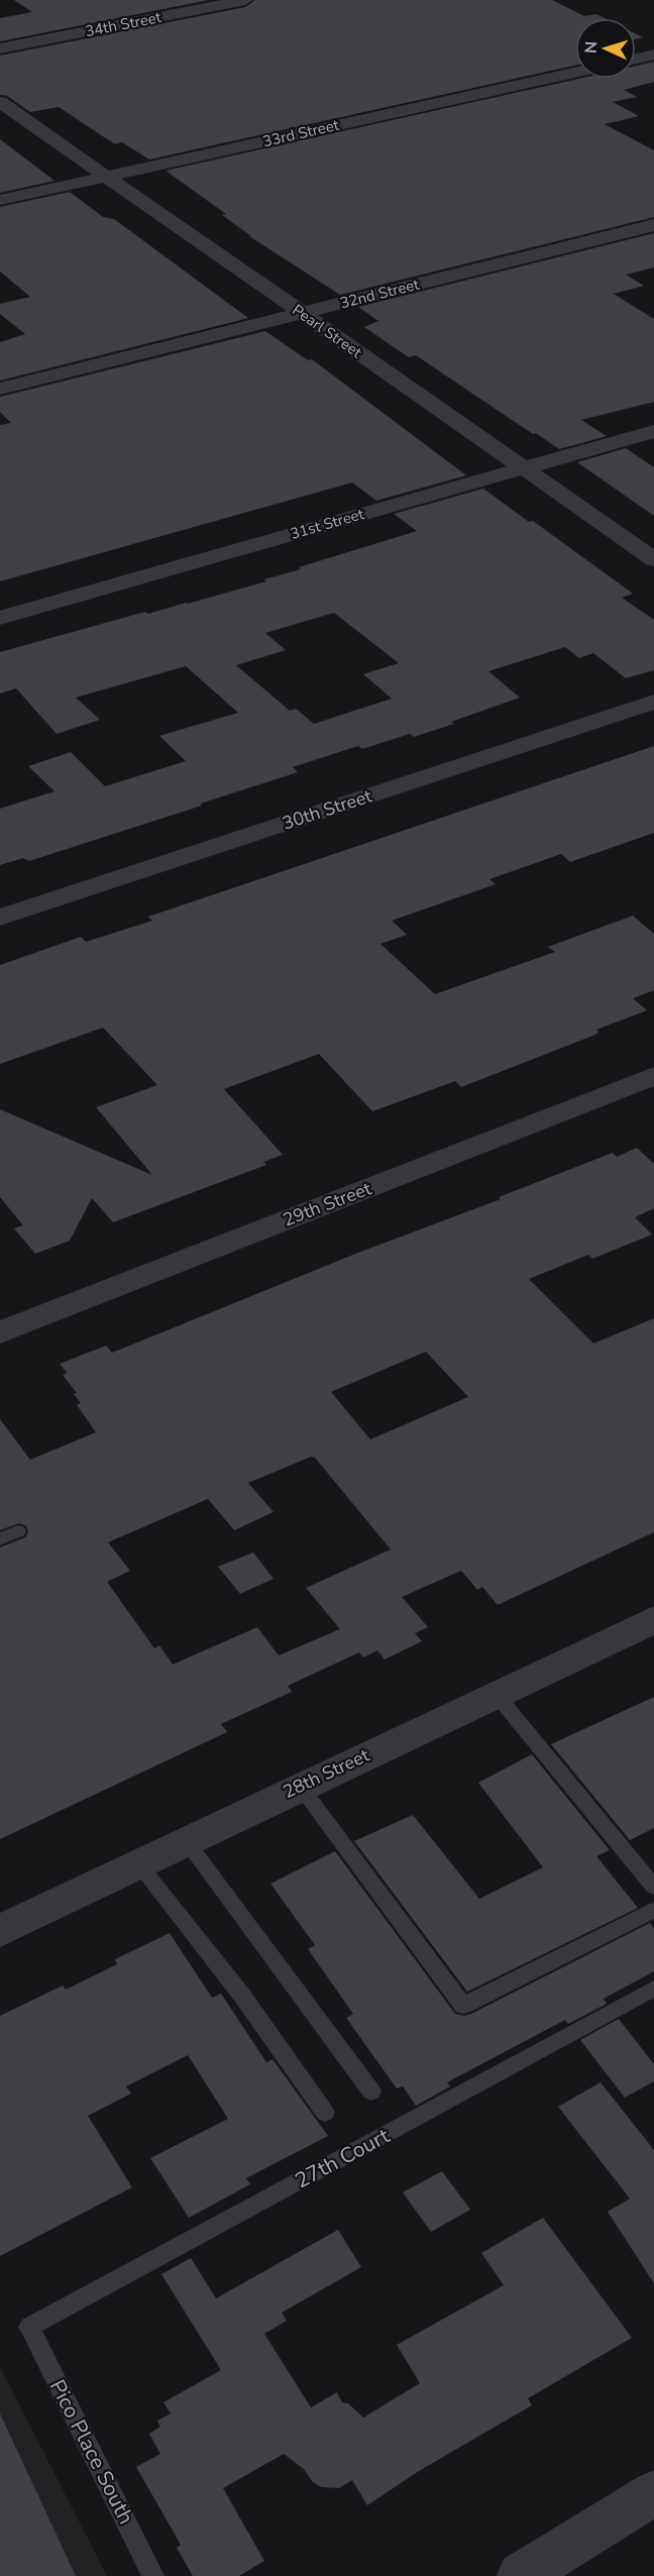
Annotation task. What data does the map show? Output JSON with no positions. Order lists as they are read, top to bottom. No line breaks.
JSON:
{"streets":{"street":["34th Street","33rd Street","32nd Street","Pearl Street","31st Street","30th Street","29th Street","28th Street"],"lane":["27th Court","Pico Place South"]},"crossings":[["33rd Street","Pearl Street"],["32nd Street","Pearl Street"],["Pearl Street","31st Street"],["27th Court","Pico Place South"]],"north":"left"}
